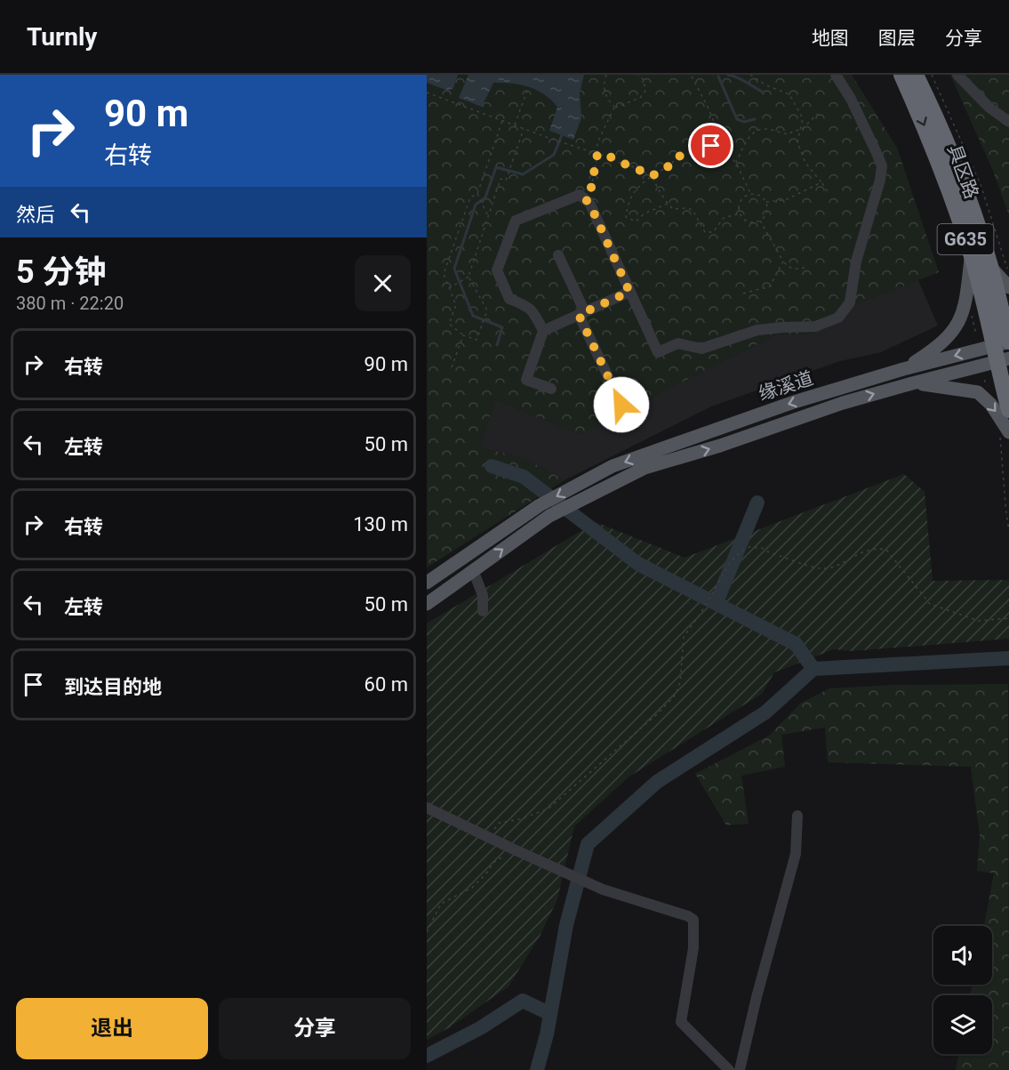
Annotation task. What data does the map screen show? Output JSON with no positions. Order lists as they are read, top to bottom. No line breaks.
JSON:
{"streets":{"highway":["具区路","G635"],"main road":["缘溪道"]},"crossings":[["具区路","缘溪道"]],"page":{"header":"Turnly","nav":["地图","图层","分享"],"turn":["90 m","右转"],"then":"然后","heading":["5 分钟","380 m · 22:20"],"list":[{"name":"右转","value":"90 m"},{"name":"左转","value":"50 m"},{"name":"右转","value":"130 m"},{"name":"左转","value":"50 m"},{"name":"到达目的地","value":"60 m"}],"buttons":["退出","分享"]}}
